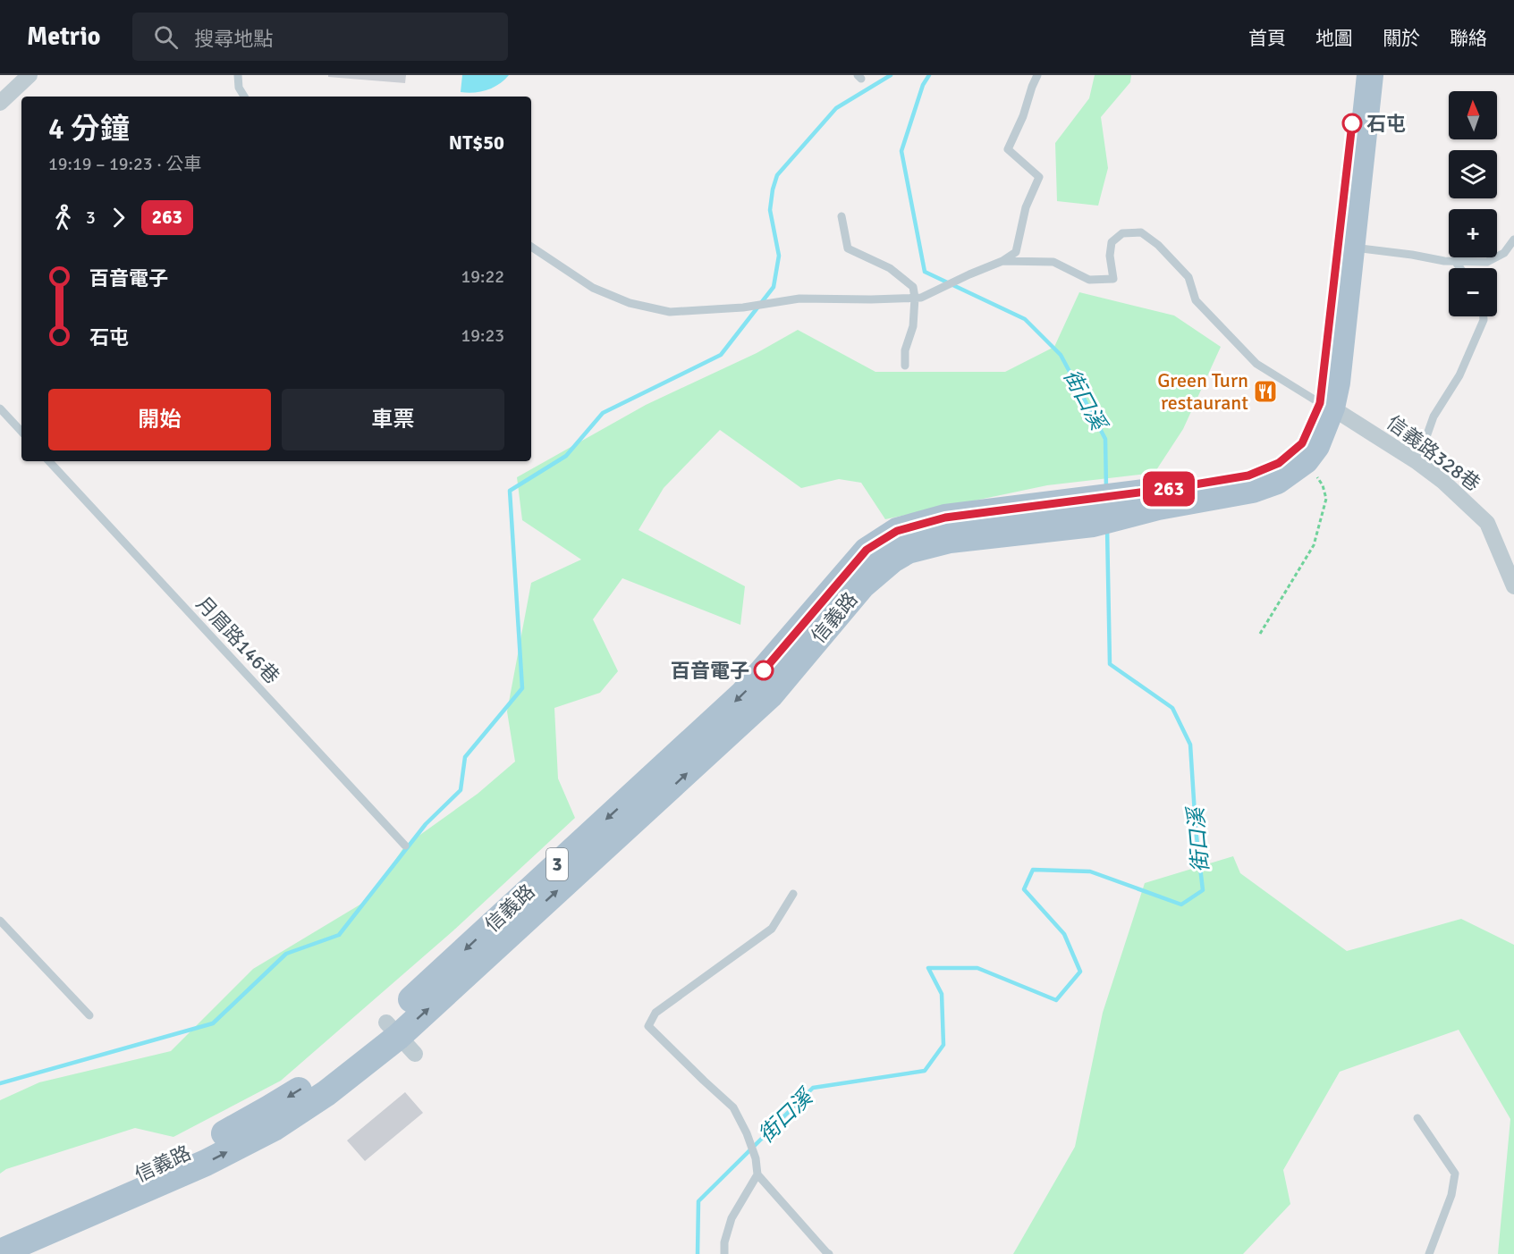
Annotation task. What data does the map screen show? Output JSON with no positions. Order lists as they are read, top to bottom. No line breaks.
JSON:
{"streets":{"main road":["信義路","3"],"street":["信義路328巷"],"lane":["月眉路146巷"]},"crossings":[["信義路328巷","3"],["信義路","3"]],"water":["街口溪"],"places":{"other":["石屯","百音電子"],"restaurant":["Green Turn restaurant"]},"lines":["bus line 263"],"north":"top","page":{"header":"Metrio","search":"搜尋地點","nav":["首頁","地圖","關於","聯絡"],"on_map":"263","map_buttons":["+","−"],"heading":["4 分鐘","19:19 – 19:23 · 公車","NT$50"],"legs":["3","263"],"list":[{"name":"百音電子","value":"19:22"},{"name":"石屯","value":"19:23"}],"buttons":["開始","車票"]}}
